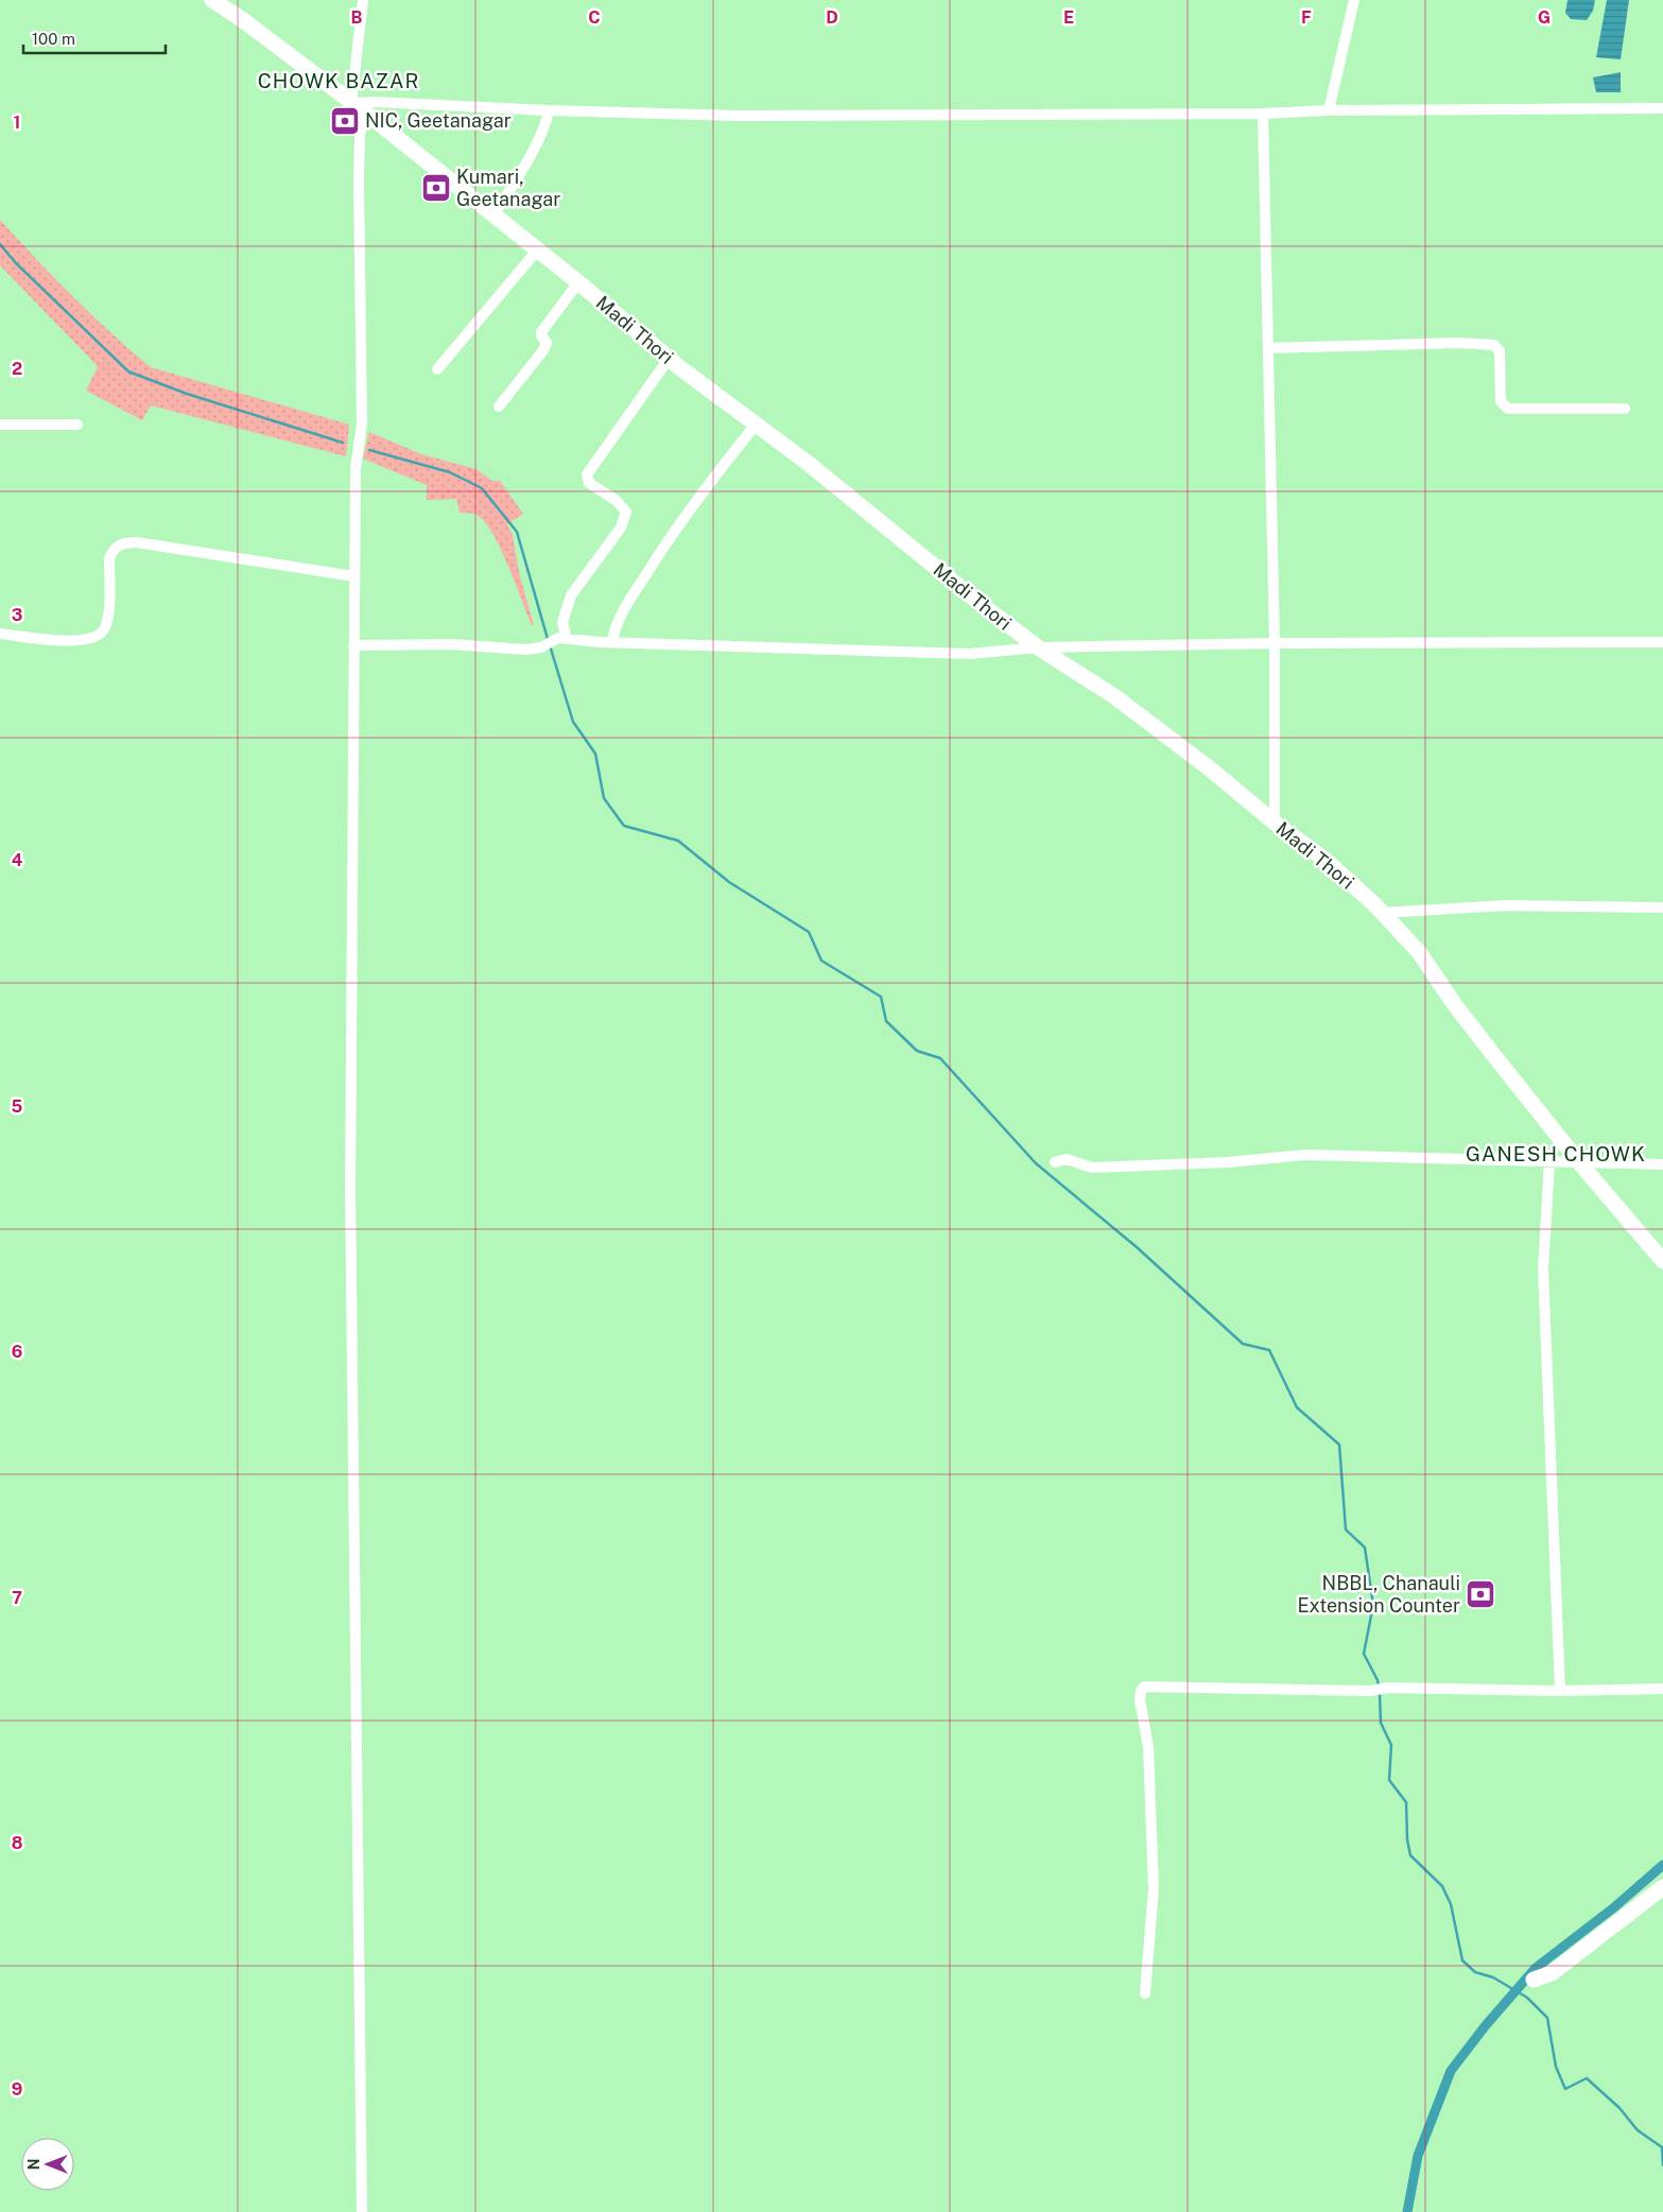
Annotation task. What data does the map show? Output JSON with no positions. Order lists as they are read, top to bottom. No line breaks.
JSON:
{"streets":{"main road":["Madi Thori"]},"districts":["CHOWK BAZAR","GANESH CHOWK"],"places":{"bank":["NIC, Geetanagar","Kumari, Geetanagar","NBBL, Chanauli Extension Counter"]},"scale_bar":"100 m","north":"left","grid":{"columns":["B","C","D","E","F","G"],"rows":["1","2","3","4","5","6","7","8","9"]}}
